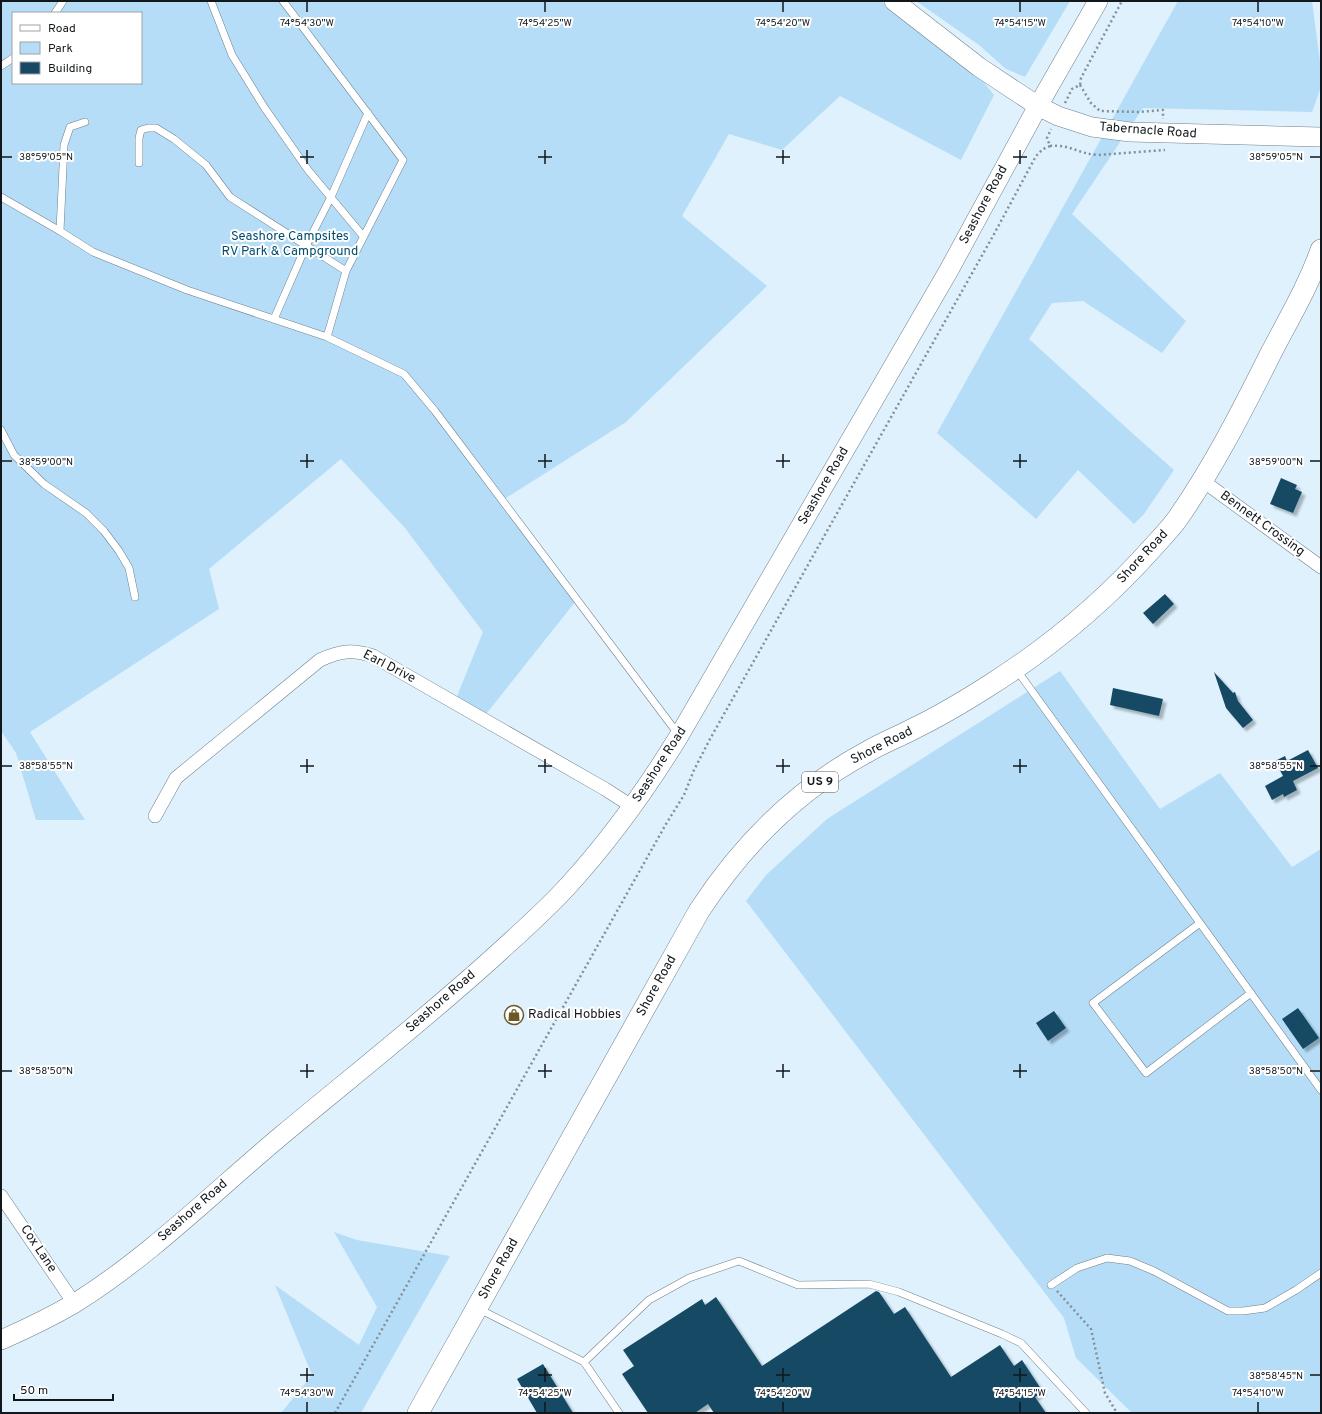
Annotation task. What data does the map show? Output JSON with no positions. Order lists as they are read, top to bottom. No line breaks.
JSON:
{"streets":{"main road":["Shore Road","US 9"],"street":["Tabernacle Road","Seashore Road","Bennett Crossing","Earl Drive","Cox Lane"]},"crossings":[["Tabernacle Road","Seashore Road"],["Seashore Road","Earl Drive"],["Seashore Road","Cox Lane"],["Bennett Crossing","Shore Road"]],"parks":["Seashore Campsites RV Park & Campground"],"places":{"shop":["Radical Hobbies"]},"legend":["Road","Park","Building"],"scale_bar":"50 m","coordinates":["74°54'30\"W","74°54'25\"W","74°54'20\"W","74°54'15\"W","74°54'10\"W","38°59'05\"N","38°59'00\"N","38°58'55\"N","38°58'50\"N","38°58'45\"N"]}
